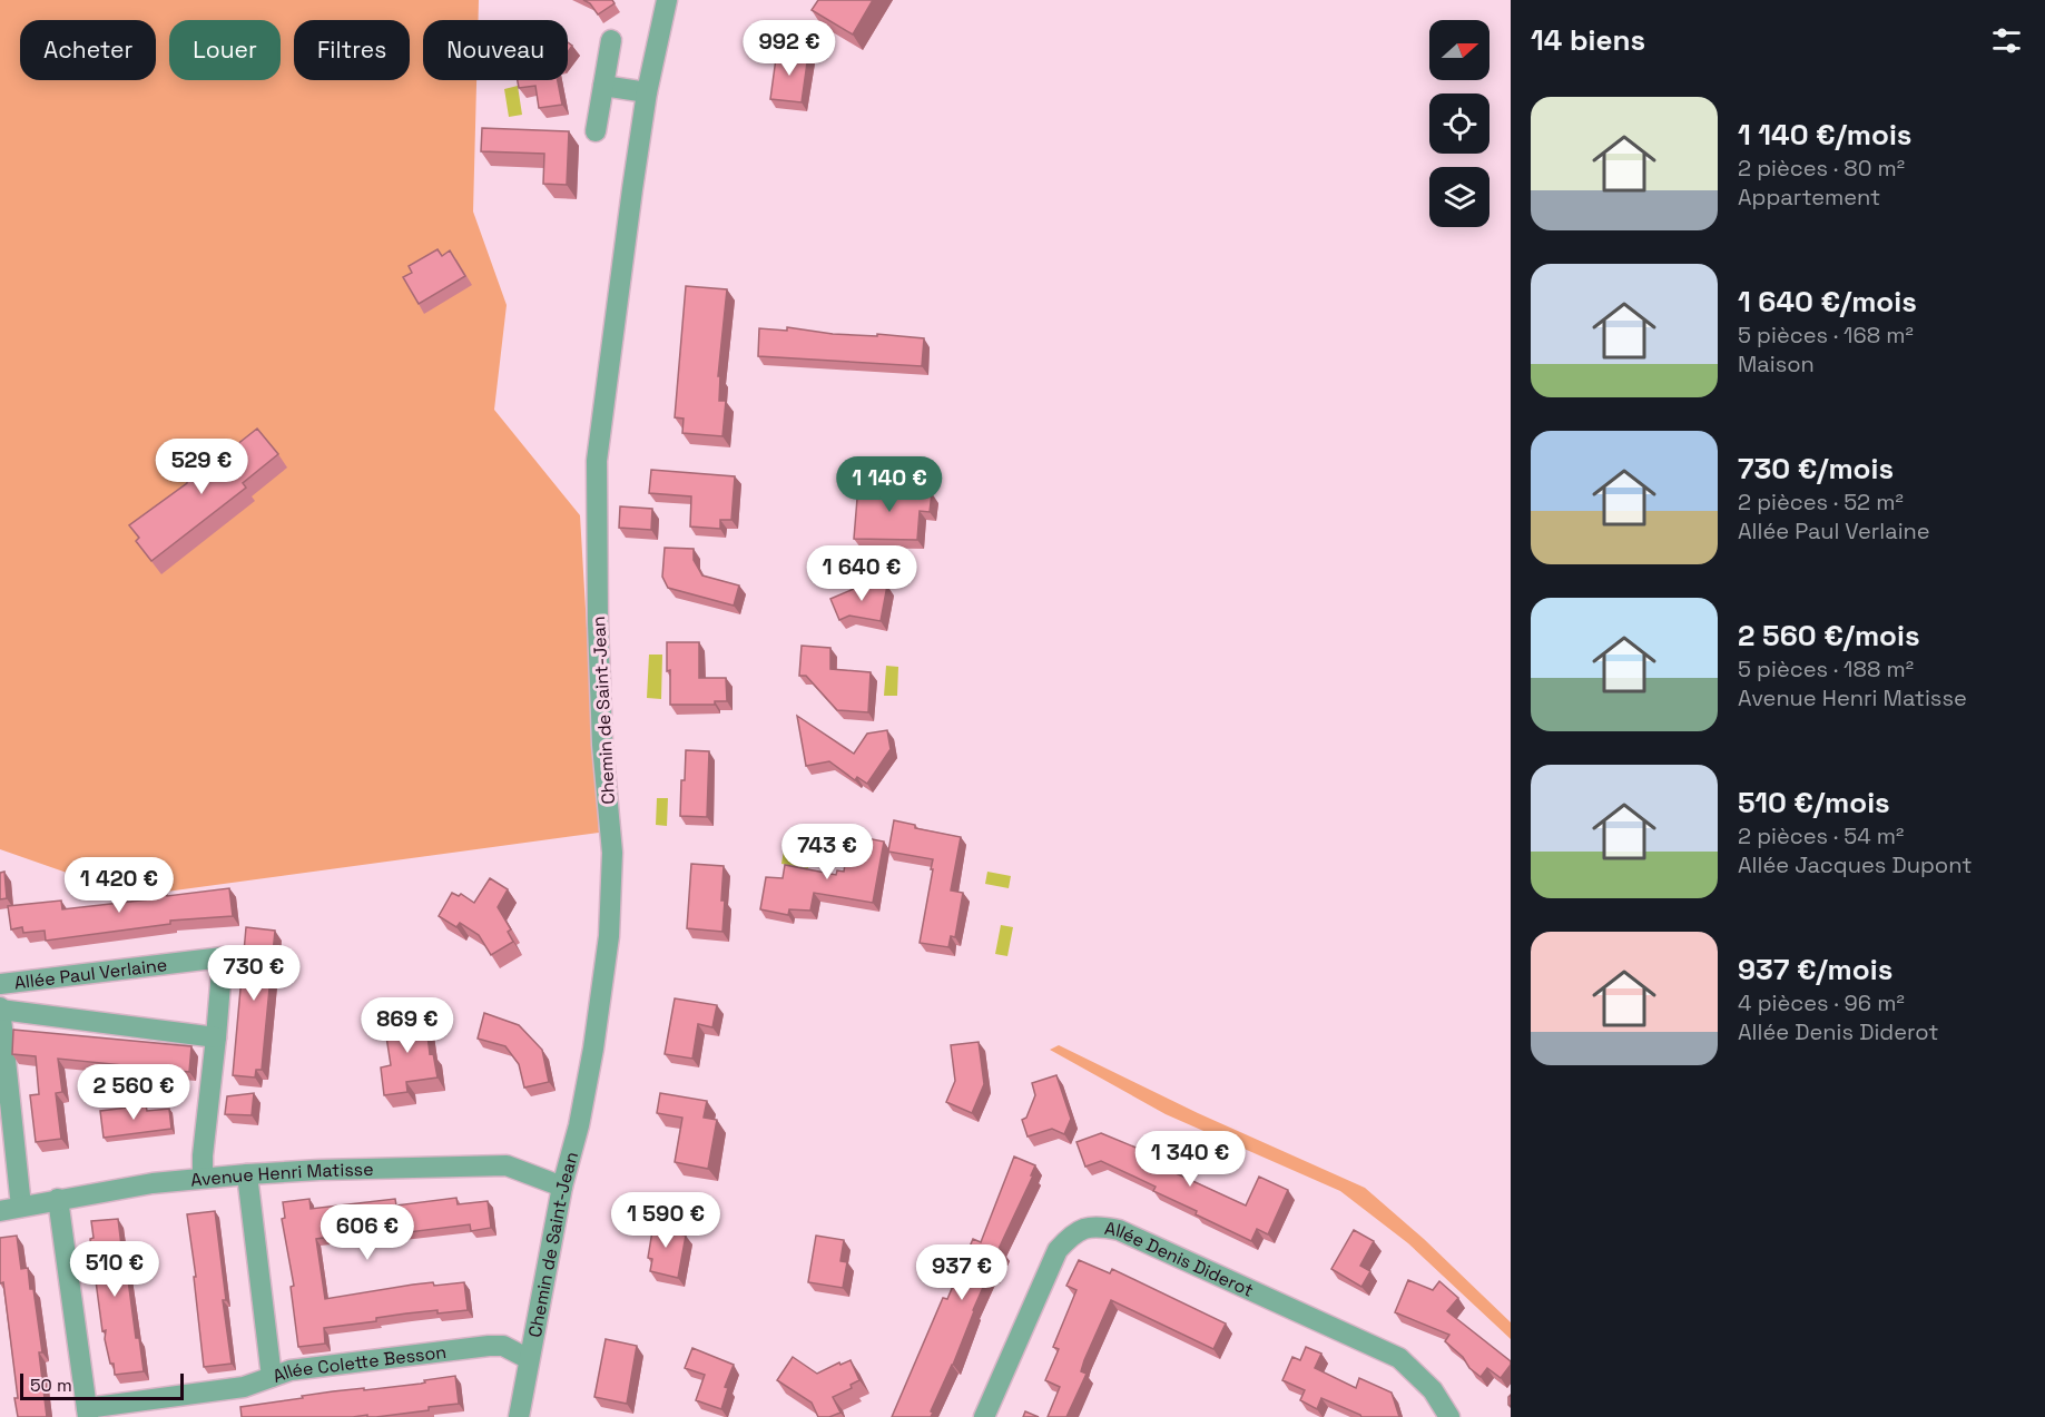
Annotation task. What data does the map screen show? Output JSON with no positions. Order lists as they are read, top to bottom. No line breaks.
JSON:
{"streets":{"street":["Chemin de Saint-Jean","Allée Paul Verlaine","Avenue Henri Matisse","Allée Denis Diderot","Allée Colette Besson"]},"crossings":[["Chemin de Saint-Jean","Avenue Henri Matisse"],["Chemin de Saint-Jean","Allée Colette Besson"],["Allée Paul Verlaine","Avenue Henri Matisse"],["Avenue Henri Matisse","Allée Colette Besson"]],"scale_bar":"50 m","north":"right","page":{"heading":"14 biens","price":["992 €","529 €","1 140 €","1 640 €","743 €","1 420 €","730 €","869 €","2 560 €","1 340 €","1 590 €","606 €","510 €","937 €"],"chip":["Acheter","Louer","Filtres","Nouveau"],"list":[{"name":"1 140 €/mois","note":"2 pièces · 80 m² · Appartement"},{"name":"1 640 €/mois","note":"5 pièces · 168 m² · Maison"},{"name":"730 €/mois","note":"2 pièces · 52 m² · Allée Paul Verlaine"},{"name":"2 560 €/mois","note":"5 pièces · 188 m² · Avenue Henri Matisse"},{"name":"510 €/mois","note":"2 pièces · 54 m² · Allée Jacques Dupont"},{"name":"937 €/mois","note":"4 pièces · 96 m² · Allée Denis Diderot"}],"scale":"50 m"}}
